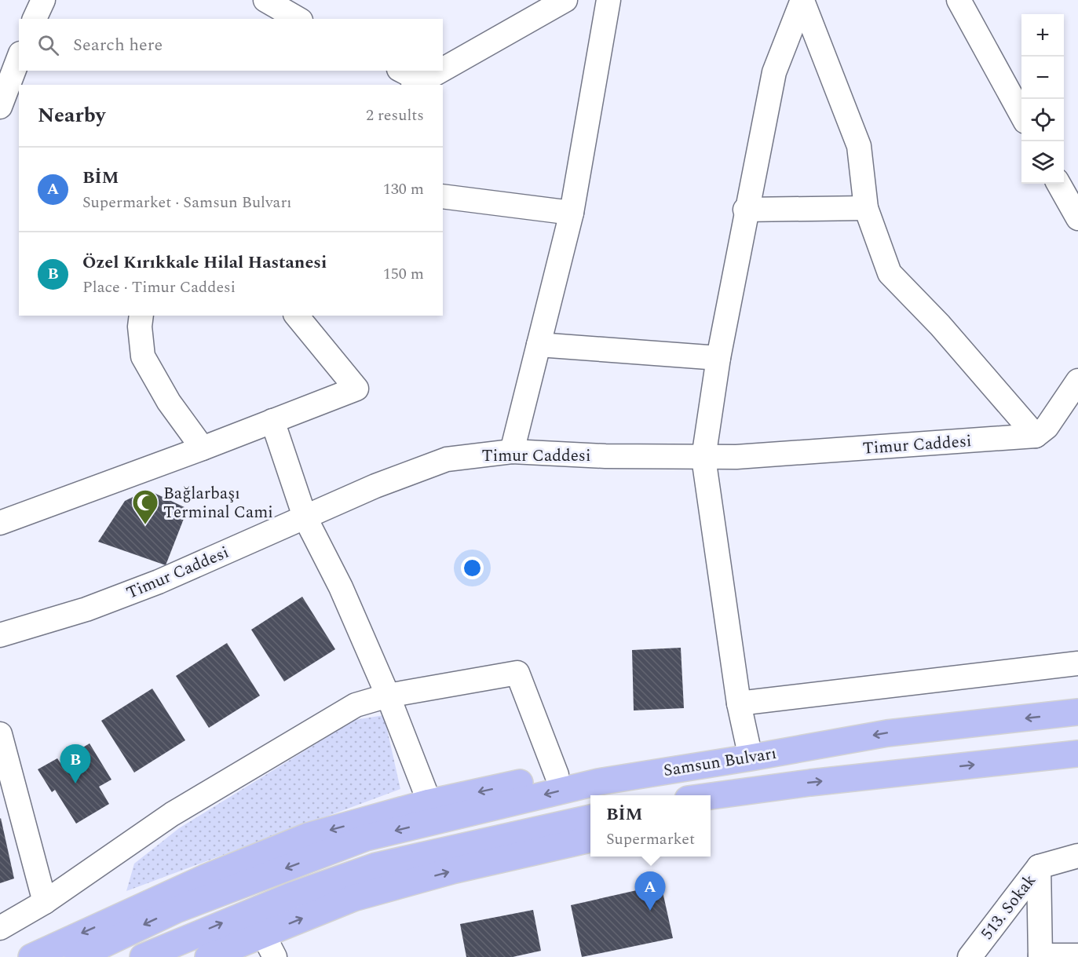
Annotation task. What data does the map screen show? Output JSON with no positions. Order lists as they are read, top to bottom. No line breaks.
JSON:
{"streets":{"main road":["Samsun Bulvarı"],"street":["Timur Caddesi","513. Sokak"]},"places":{"mosque":["Bağlarbaşı Terminal Cami"]},"page":{"map_buttons":["+","−"],"search":"Search here","heading":["Nearby","2 results"],"list":[{"mark":"A","name":"BİM","note":"Supermarket · Samsun Bulvarı","value":"130 m"},{"mark":"B","name":"Özel Kırıkkale Hilal Hastanesi","note":"Place · Timur Caddesi","value":"150 m"}],"pins":["B","A"],"popup":["BİM","Supermarket"]}}
